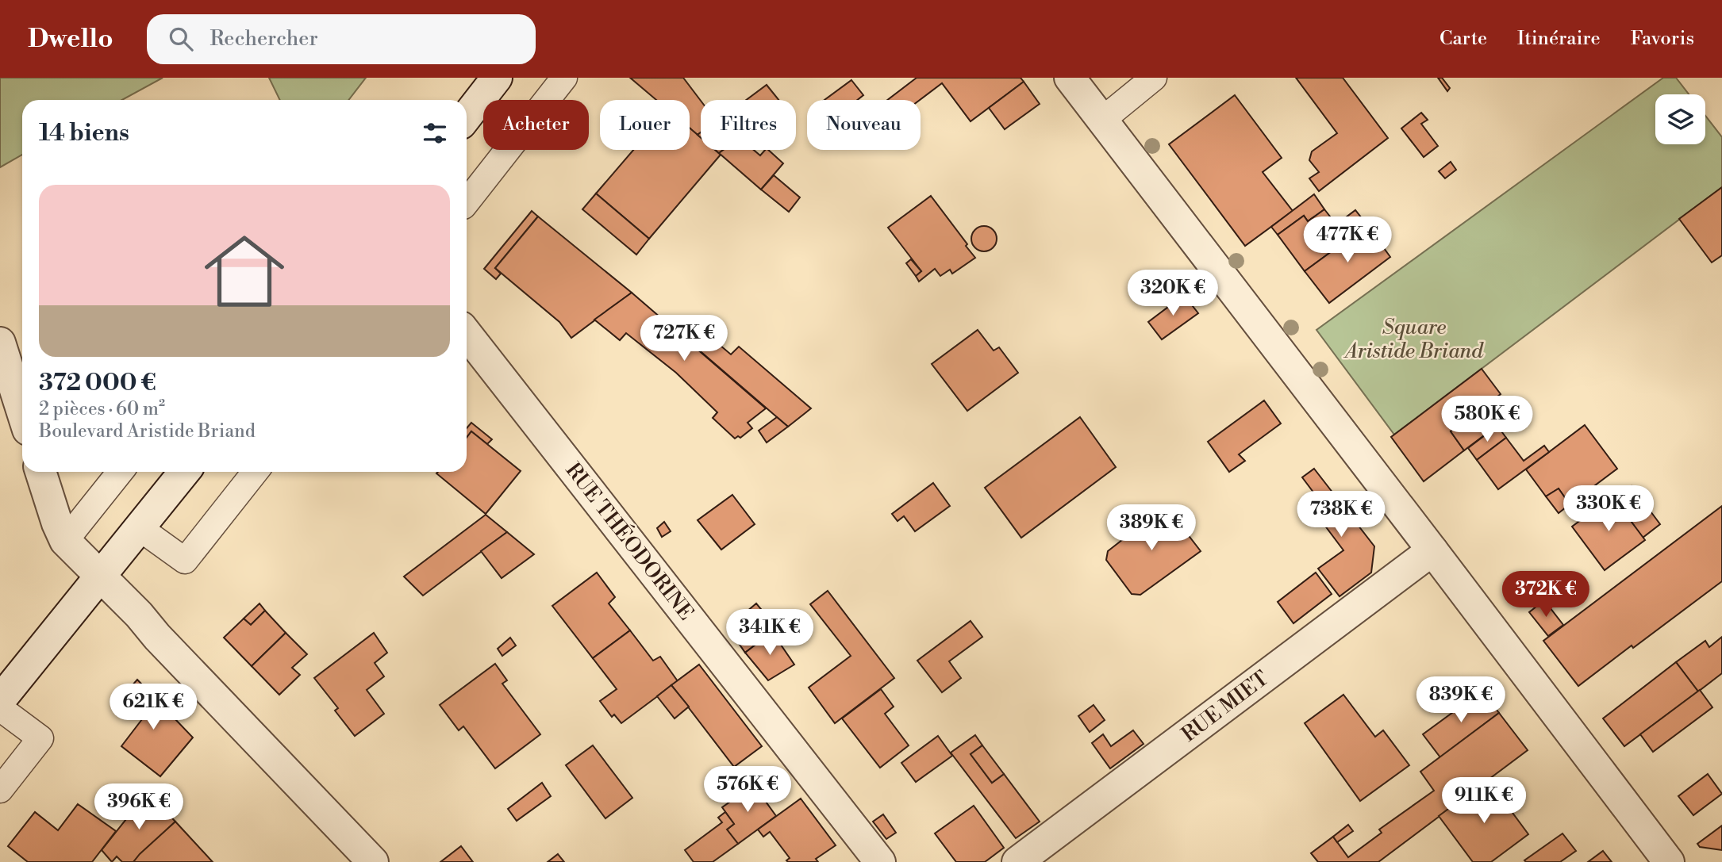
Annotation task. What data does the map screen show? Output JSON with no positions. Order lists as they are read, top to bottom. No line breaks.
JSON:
{"streets":{"street":["RUE THÉODORINE","RUE MIET"]},"parks":["Square Aristide Briand"],"page":{"header":"Dwello","search":"Rechercher","nav":["Carte","Itinéraire","Favoris"],"chip":["Acheter","Louer","Filtres","Nouveau"],"heading":"14 biens","list":[{"name":"372 000 €","note":"2 pièces · 60 m² · Boulevard Aristide Briand"}],"price":["477K €","320K €","727K €","580K €","330K €","738K €","389K €","372K €","341K €","839K €","621K €","576K €","911K €","396K €"]}}
